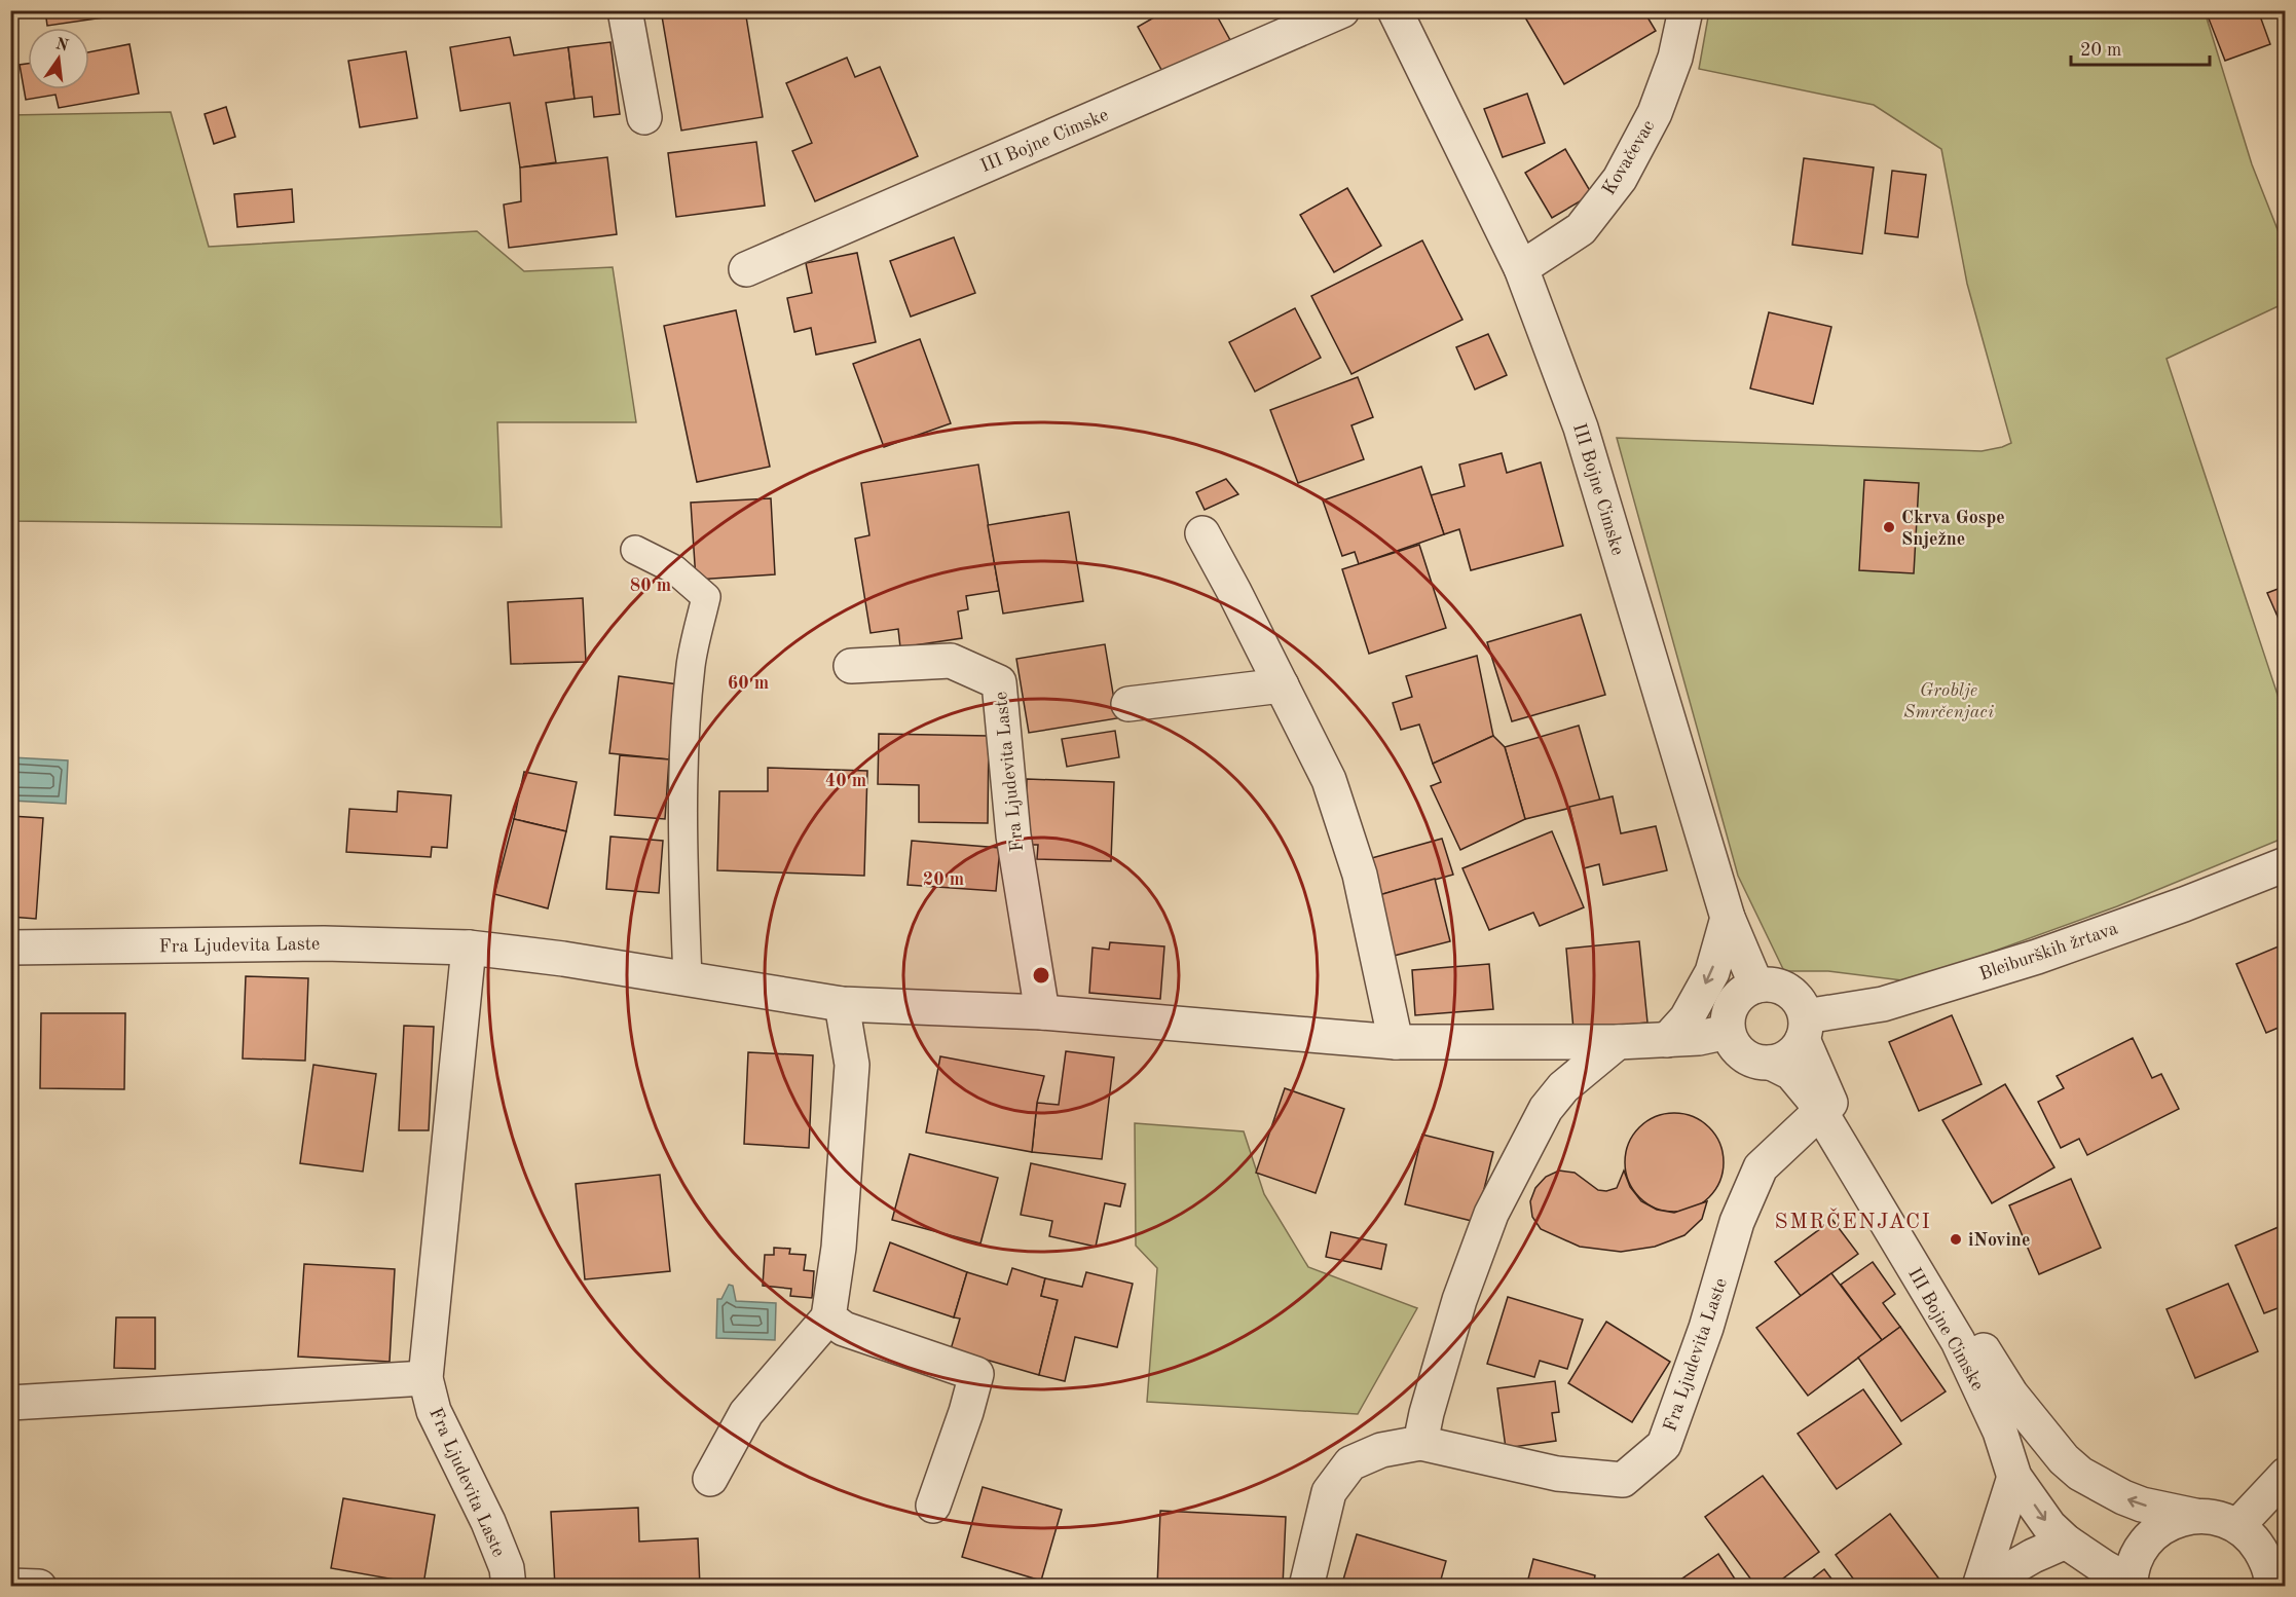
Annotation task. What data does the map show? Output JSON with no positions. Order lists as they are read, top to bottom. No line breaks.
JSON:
{"streets":{"street":["III Bojne Cimske","Kovačevac","Fra Ljudevita Laste","Bleiburških žrtava"]},"crossings":[["III Bojne Cimske","Kovačevac"],["III Bojne Cimske","Fra Ljudevita Laste"],["III Bojne Cimske","Bleiburških žrtava"],["Fra Ljudevita Laste","Bleiburških žrtava"]],"districts":["SMRČENJACI"],"parks":["Groblje Smrčenjaci"],"places":["Ckrva Gospe Snježne","iNovine"],"scale_bar":"20 m","north":"top","rings":["80 m","60 m","40 m","20 m"]}
